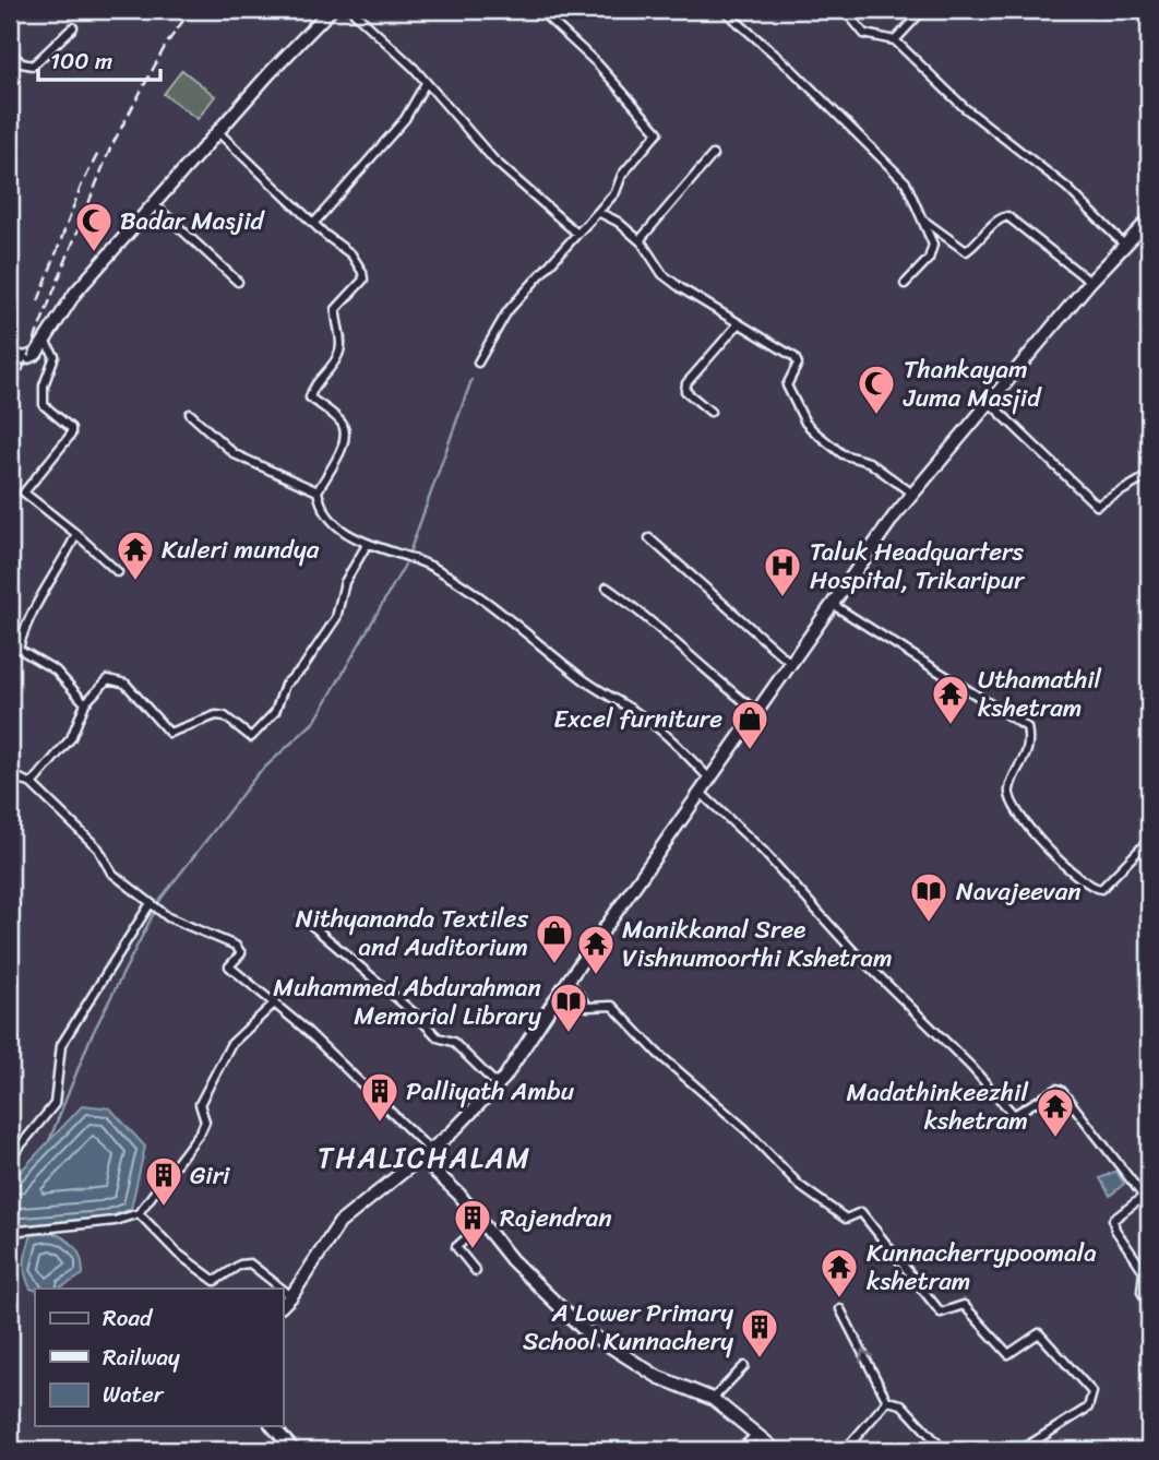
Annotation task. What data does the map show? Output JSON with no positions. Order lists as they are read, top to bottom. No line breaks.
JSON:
{"districts":["THALICHALAM"],"places":{"mosque":["Badar Masjid","Thankayam Juma Masjid"],"temple":["Kuleri mundya","Uthamathil kshetram","Manikkanal Sree Vishnumoorthi Kshetram","Madathinkeezhil kshetram","Kunnacherrypoomala kshetram"],"hospital":["Taluk Headquarters Hospital, Trikaripur"],"shop":["Excel furniture","Nithyananda Textiles and Auditorium"],"library":["Navajeevan","Muhammed Abdurahman Memorial Library"],"building":["Palliyath Ambu","Giri","Rajendran","A Lower Primary School Kunnachery"]},"legend":["Road","Railway","Water"],"scale_bar":"100 m"}
